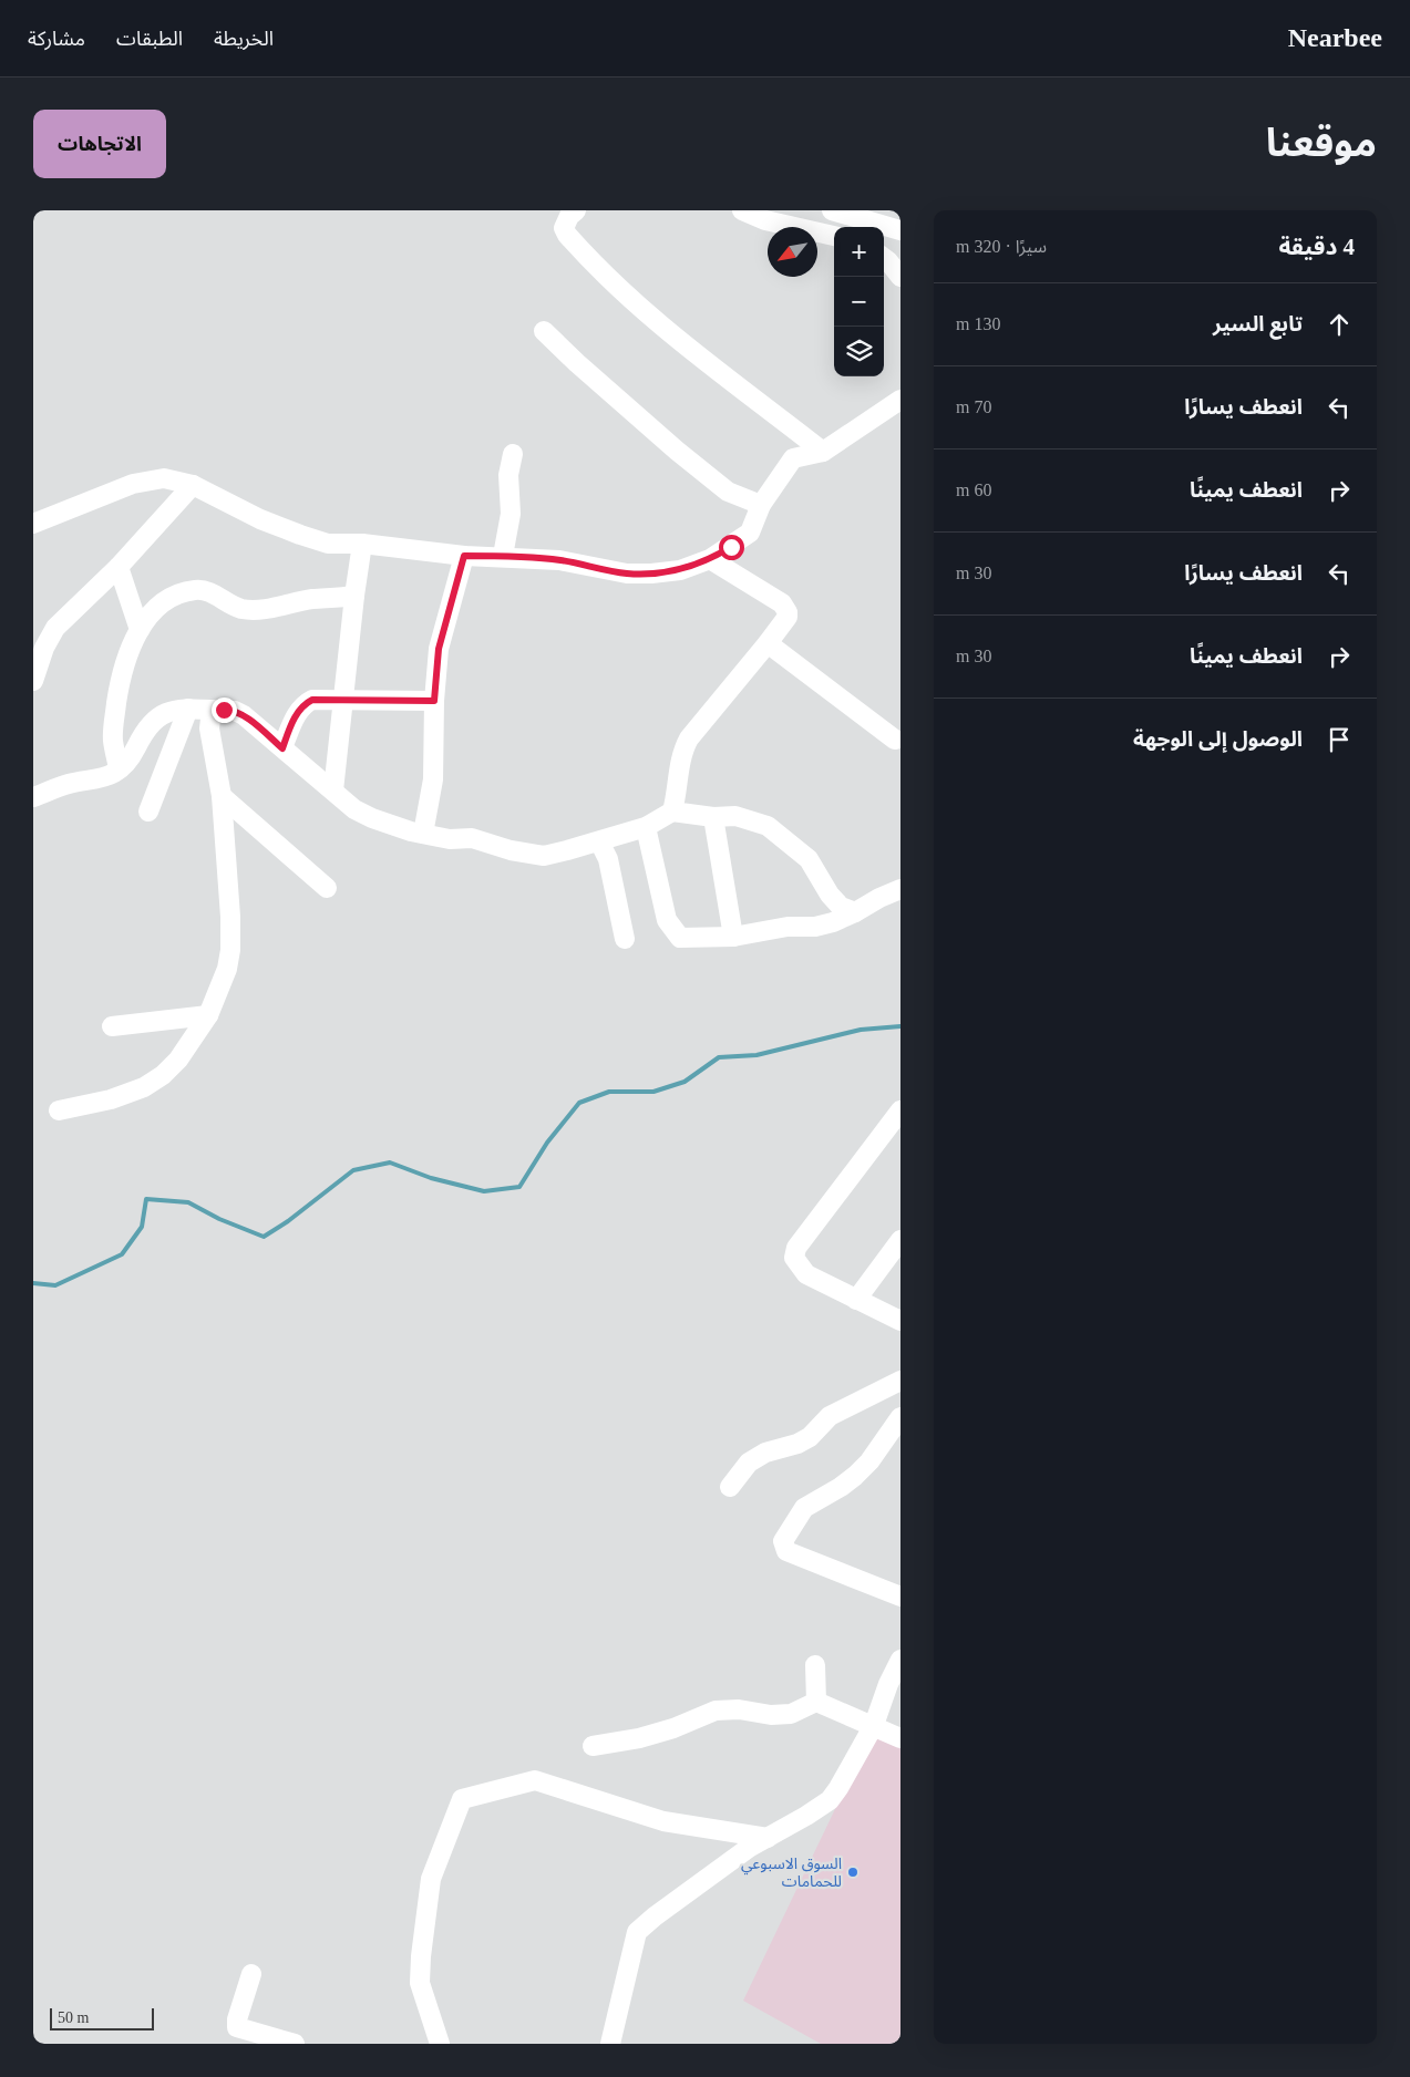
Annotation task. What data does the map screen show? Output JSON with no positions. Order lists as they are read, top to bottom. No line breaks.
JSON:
{"places":["السوق الاسبوعي للحمامات"],"scale_bar":"50 m","north":"bottom left","page":{"header":"Nearbee","nav":["الخريطة","الطبقات","مشاركة"],"title":"موقعنا","buttons":"الاتجاهات","heading":["4 دقيقة","سيرًا · 320 m"],"map_buttons":["+","−"],"list":[["تابع السير","130 m"],["انعطف يسارًا","70 m"],["انعطف يمينًا","60 m"],["انعطف يسارًا","30 m"],["انعطف يمينًا","30 m"],"الوصول إلى الوجهة"],"scale":"50 m"}}
